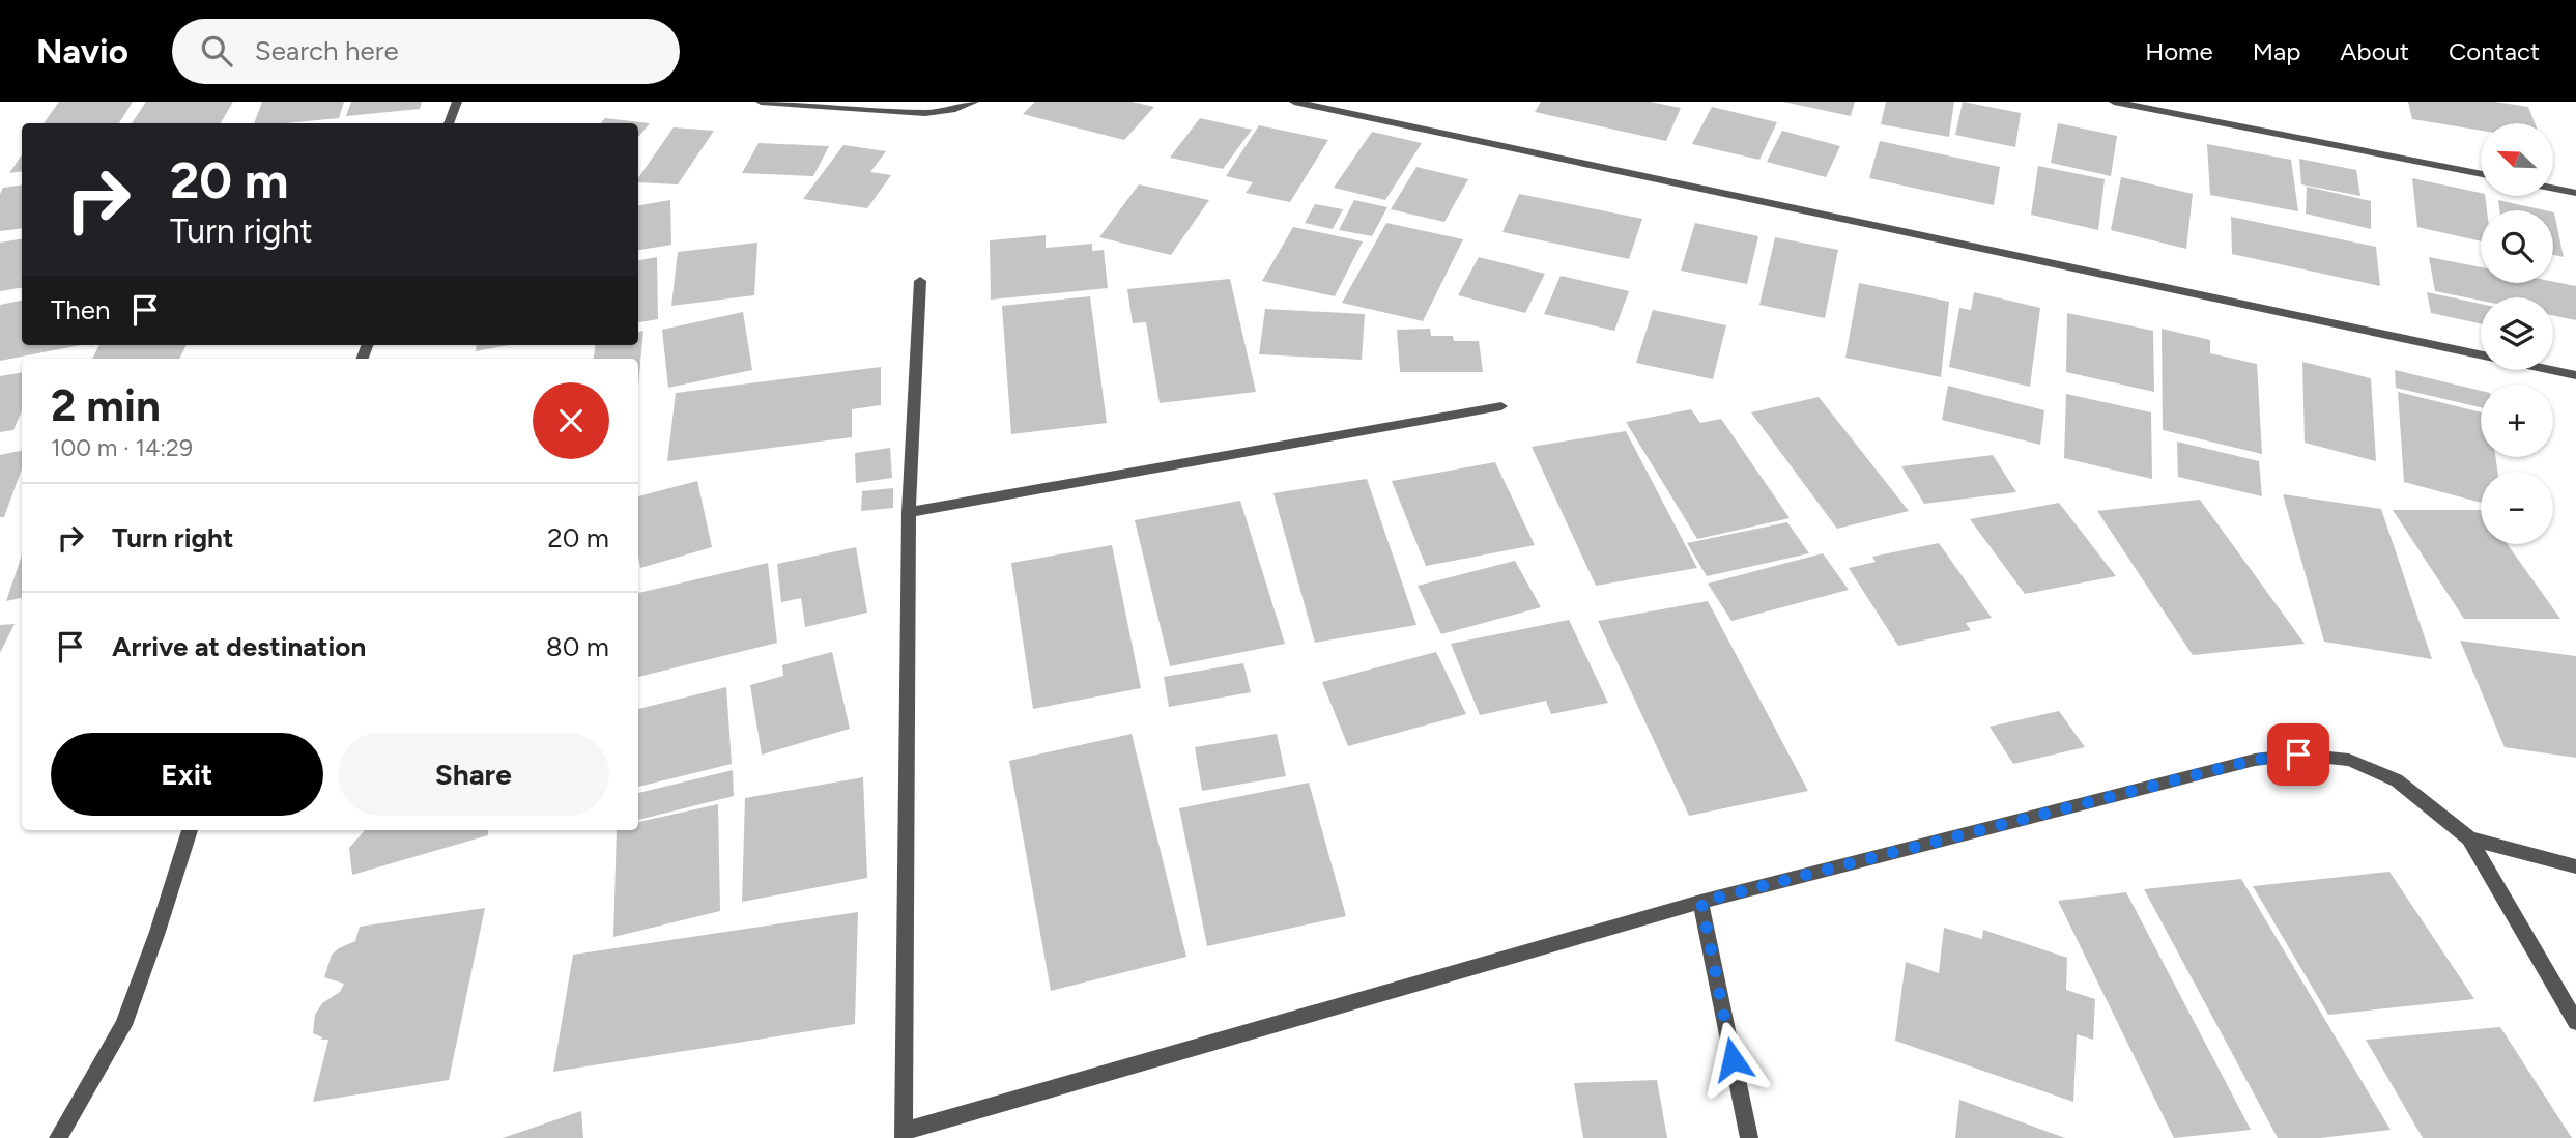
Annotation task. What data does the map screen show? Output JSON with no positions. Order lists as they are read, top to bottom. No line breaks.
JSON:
{"north":"top left","page":{"header":"Navio","search":"Search here","nav":["Home","Map","About","Contact"],"map_buttons":["+","−"],"turn":["20 m","Turn right"],"then":"Then","heading":["2 min","100 m · 14:29"],"list":[{"name":"Turn right","value":"20 m"},{"name":"Arrive at destination","value":"80 m"}],"buttons":["Exit","Share"]}}
